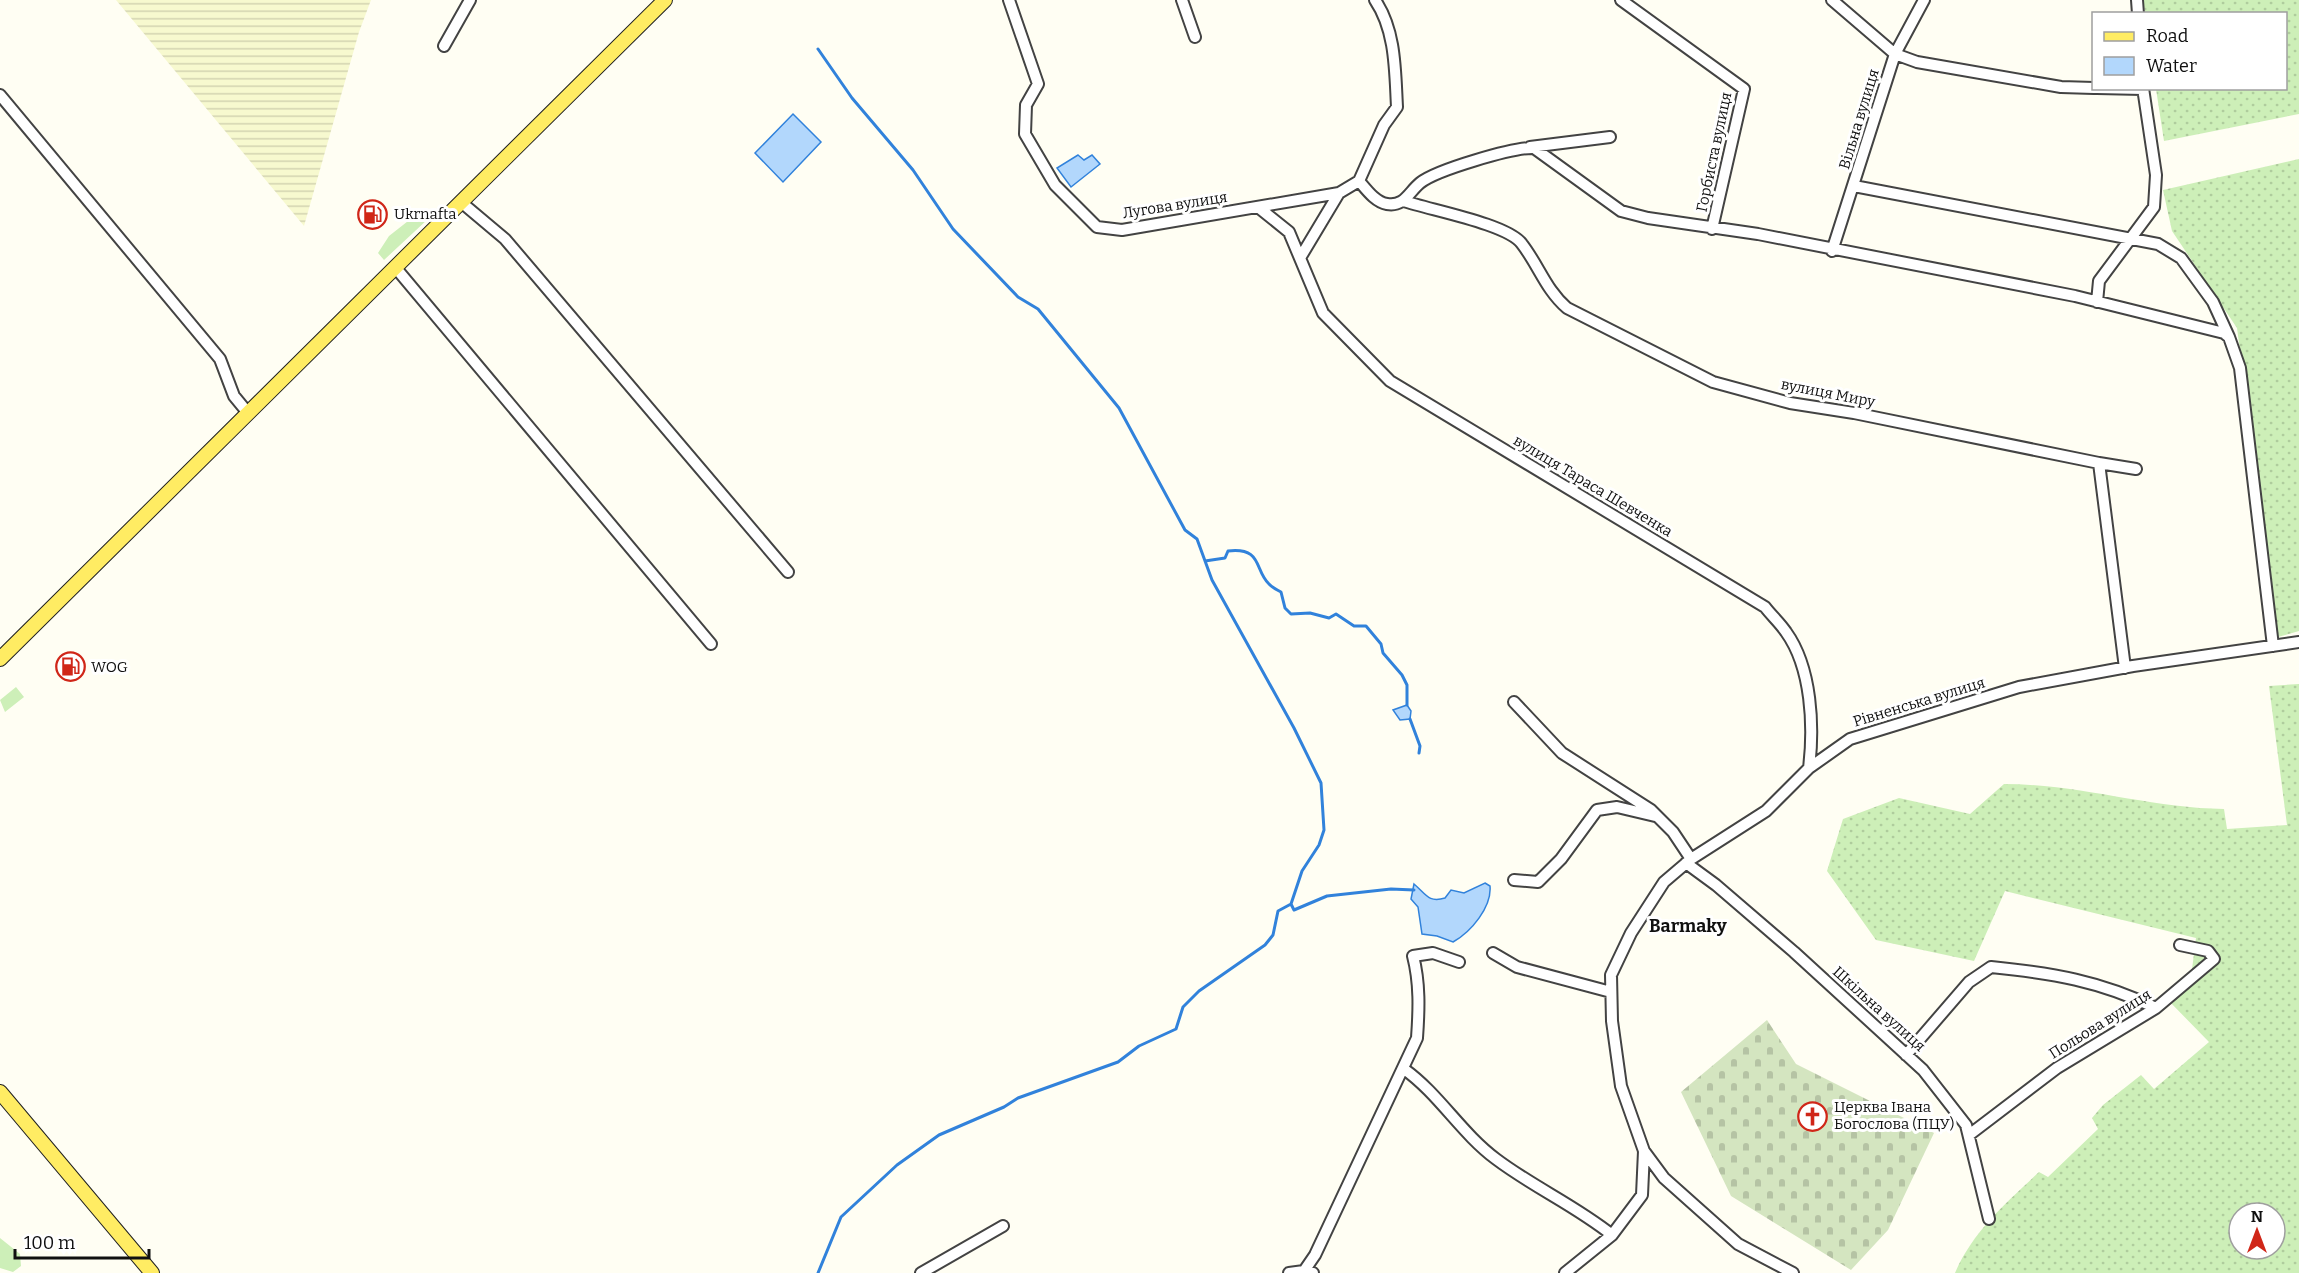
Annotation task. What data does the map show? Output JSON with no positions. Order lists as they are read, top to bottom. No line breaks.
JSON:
{"streets":{"street":["Вільна вулиця","Горбиста вулиця","Лугова вулиця","вулиця Миру","вулиця Тараса Шевченка","Рівненська вулиця","Шкільна вулиця","Польова вулиця"]},"crossings":[["Лугова вулиця","вулиця Тараса Шевченка"],["вулиця Тараса Шевченка","Рівненська вулиця"],["Рівненська вулиця","Шкільна вулиця"],["Шкільна вулиця","Польова вулиця"]],"districts":["Barmaky"],"places":{"fuel station":["Ukrnafta","WOG"],"church":["Церква Івана Богослова (ПЦУ)"]},"legend":["Road","Water"],"scale_bar":"100 m","north":"top"}
